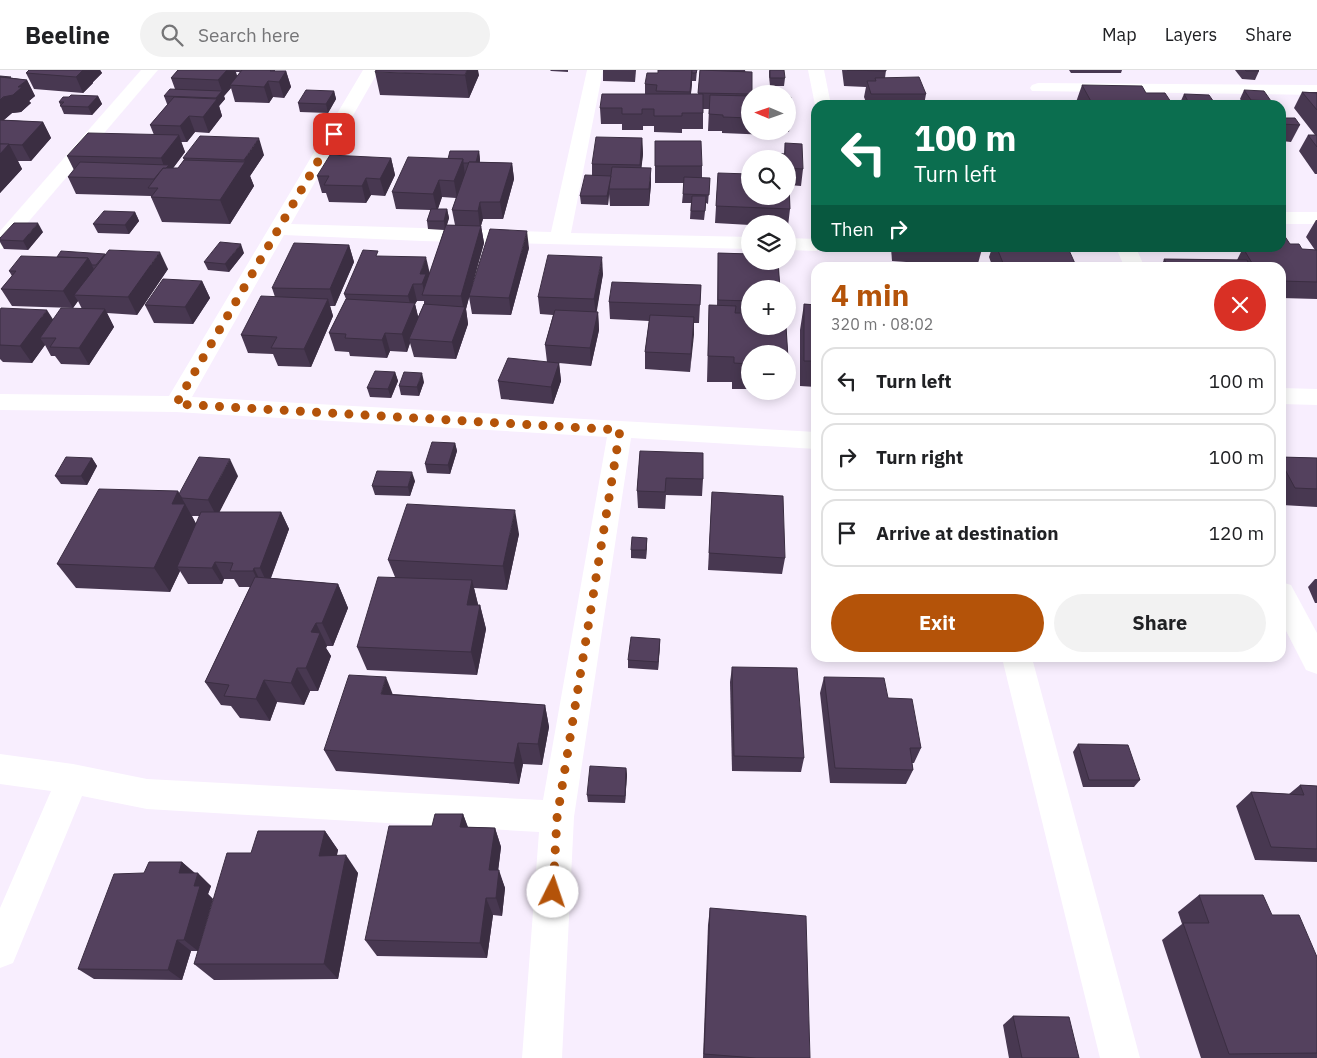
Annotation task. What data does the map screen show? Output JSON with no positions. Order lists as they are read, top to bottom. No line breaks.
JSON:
{"north":"left","page":{"header":"Beeline","search":"Search here","nav":["Map","Layers","Share"],"map_buttons":["+","−"],"turn":["100 m","Turn left"],"then":"Then","heading":["4 min","320 m · 08:02"],"list":[{"name":"Turn left","value":"100 m"},{"name":"Turn right","value":"100 m"},{"name":"Arrive at destination","value":"120 m"}],"buttons":["Exit","Share"]}}
